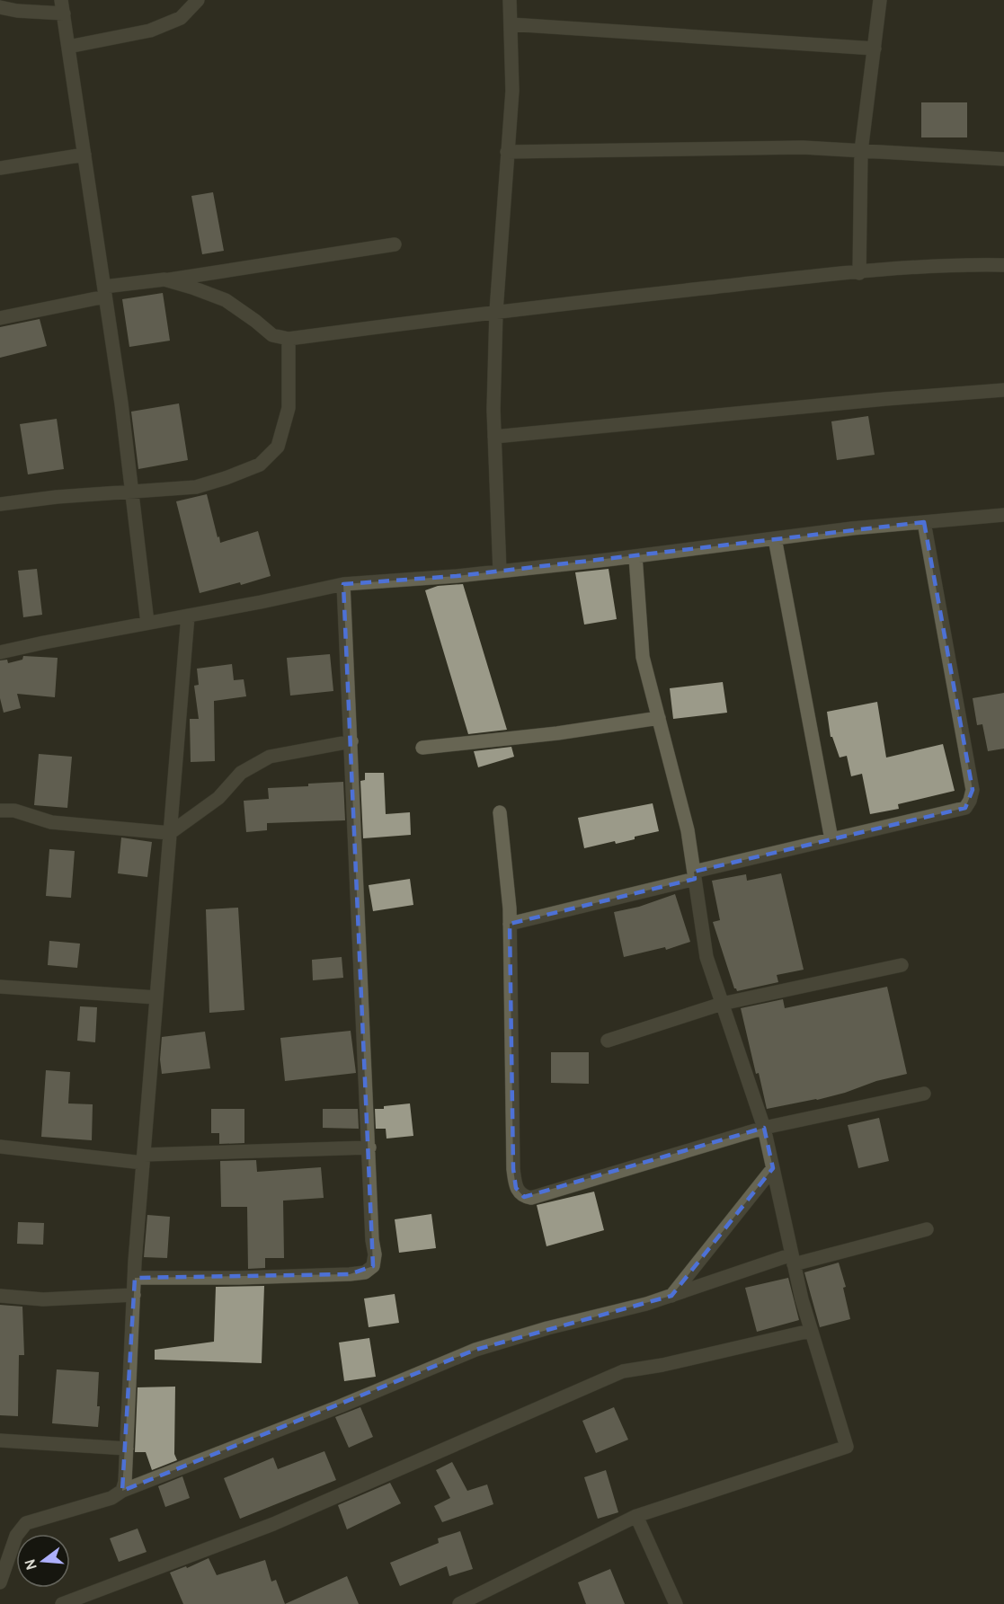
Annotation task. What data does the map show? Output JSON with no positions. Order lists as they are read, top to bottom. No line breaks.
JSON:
{"north":"left"}
